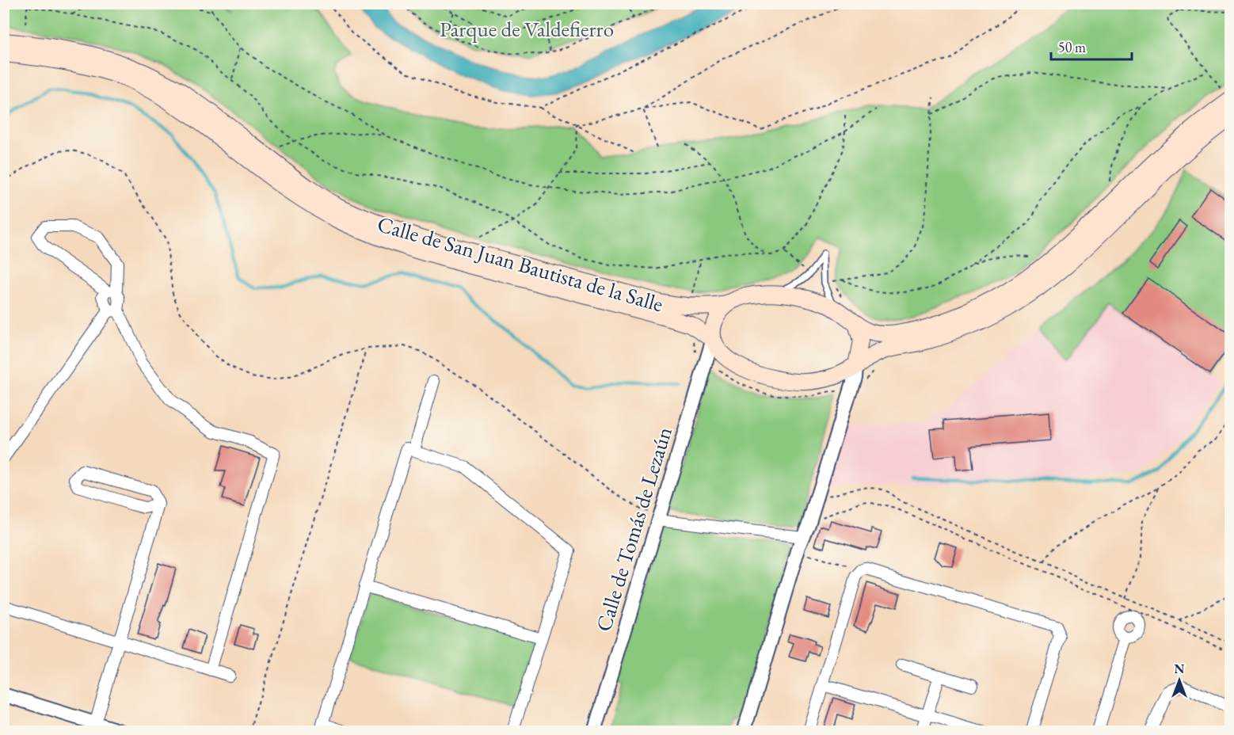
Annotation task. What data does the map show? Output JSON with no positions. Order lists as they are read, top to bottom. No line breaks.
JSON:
{"streets":{"main road":["Calle de San Juan Bautista de la Salle"],"street":["Calle de Tomás de Lezaún"]},"crossings":[["Calle de San Juan Bautista de la Salle","Calle de Tomás de Lezaún"]],"parks":["Parque de Valdefierro"],"scale_bar":"50 m","north":"top"}
